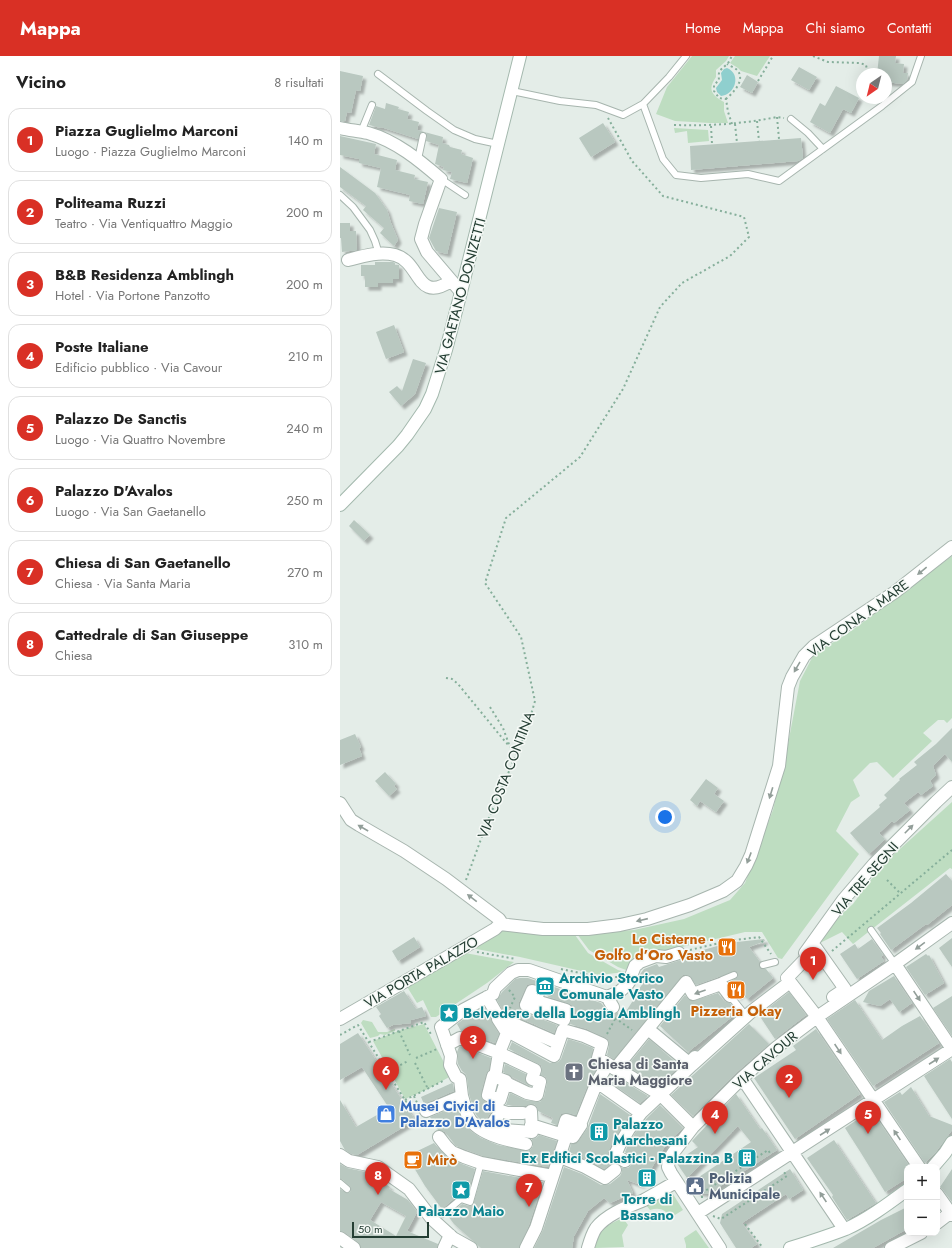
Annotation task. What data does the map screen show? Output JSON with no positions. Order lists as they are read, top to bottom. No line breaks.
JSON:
{"streets":{"street":["VIA GAETANO DONIZETTI","VIA CONA A MARE","VIA TRE SEGNI","VIA PORTA PALAZZO","VIA CAVOUR"],"path":["VIA COSTA CONTINA"]},"crossings":[["VIA CONA A MARE","VIA PORTA PALAZZO"]],"one_way":["VIA CONA A MARE"],"places":{"restaurant":["Le Cisterne - Golfo d’Oro Vasto","Pizzeria Okay"],"museum":["Archivio Storico Comunale Vasto"],"place":["Belvedere della Loggia Amblingh","Palazzo Maio"],"church":["Chiesa di Santa Maria Maggiore"],"shop":["Musei Civici di Palazzo D'Avalos"],"building":["Palazzo Marchesani","Ex Edifici Scolastici - Palazzina B","Torre di Bassano"],"cafe":["Mirò"],"public building":["Polizia Municipale"]},"scale_bar":"50 m","north":"bottom left","page":{"header":"Mappa","nav":["Home","Mappa","Chi siamo","Contatti"],"heading":["Vicino","8 risultati"],"list":[{"mark":"1","name":"Piazza Guglielmo Marconi","note":"Luogo · Piazza Guglielmo Marconi","value":"140 m"},{"mark":"2","name":"Politeama Ruzzi","note":"Teatro · Via Ventiquattro Maggio","value":"200 m"},{"mark":"3","name":"B&B Residenza Amblingh","note":"Hotel · Via Portone Panzotto","value":"200 m"},{"mark":"4","name":"Poste Italiane","note":"Edificio pubblico · Via Cavour","value":"210 m"},{"mark":"5","name":"Palazzo De Sanctis","note":"Luogo · Via Quattro Novembre","value":"240 m"},{"mark":"6","name":"Palazzo D'Avalos","note":"Luogo · Via San Gaetanello","value":"250 m"},{"mark":"7","name":"Chiesa di San Gaetanello","note":"Chiesa · Via Santa Maria","value":"270 m"},{"mark":"8","name":"Cattedrale di San Giuseppe","note":"Chiesa","value":"310 m"}],"pins":["1","3","6","2","4","5","8","7"],"map_buttons":["+","−"],"scale":"50 m"}}
